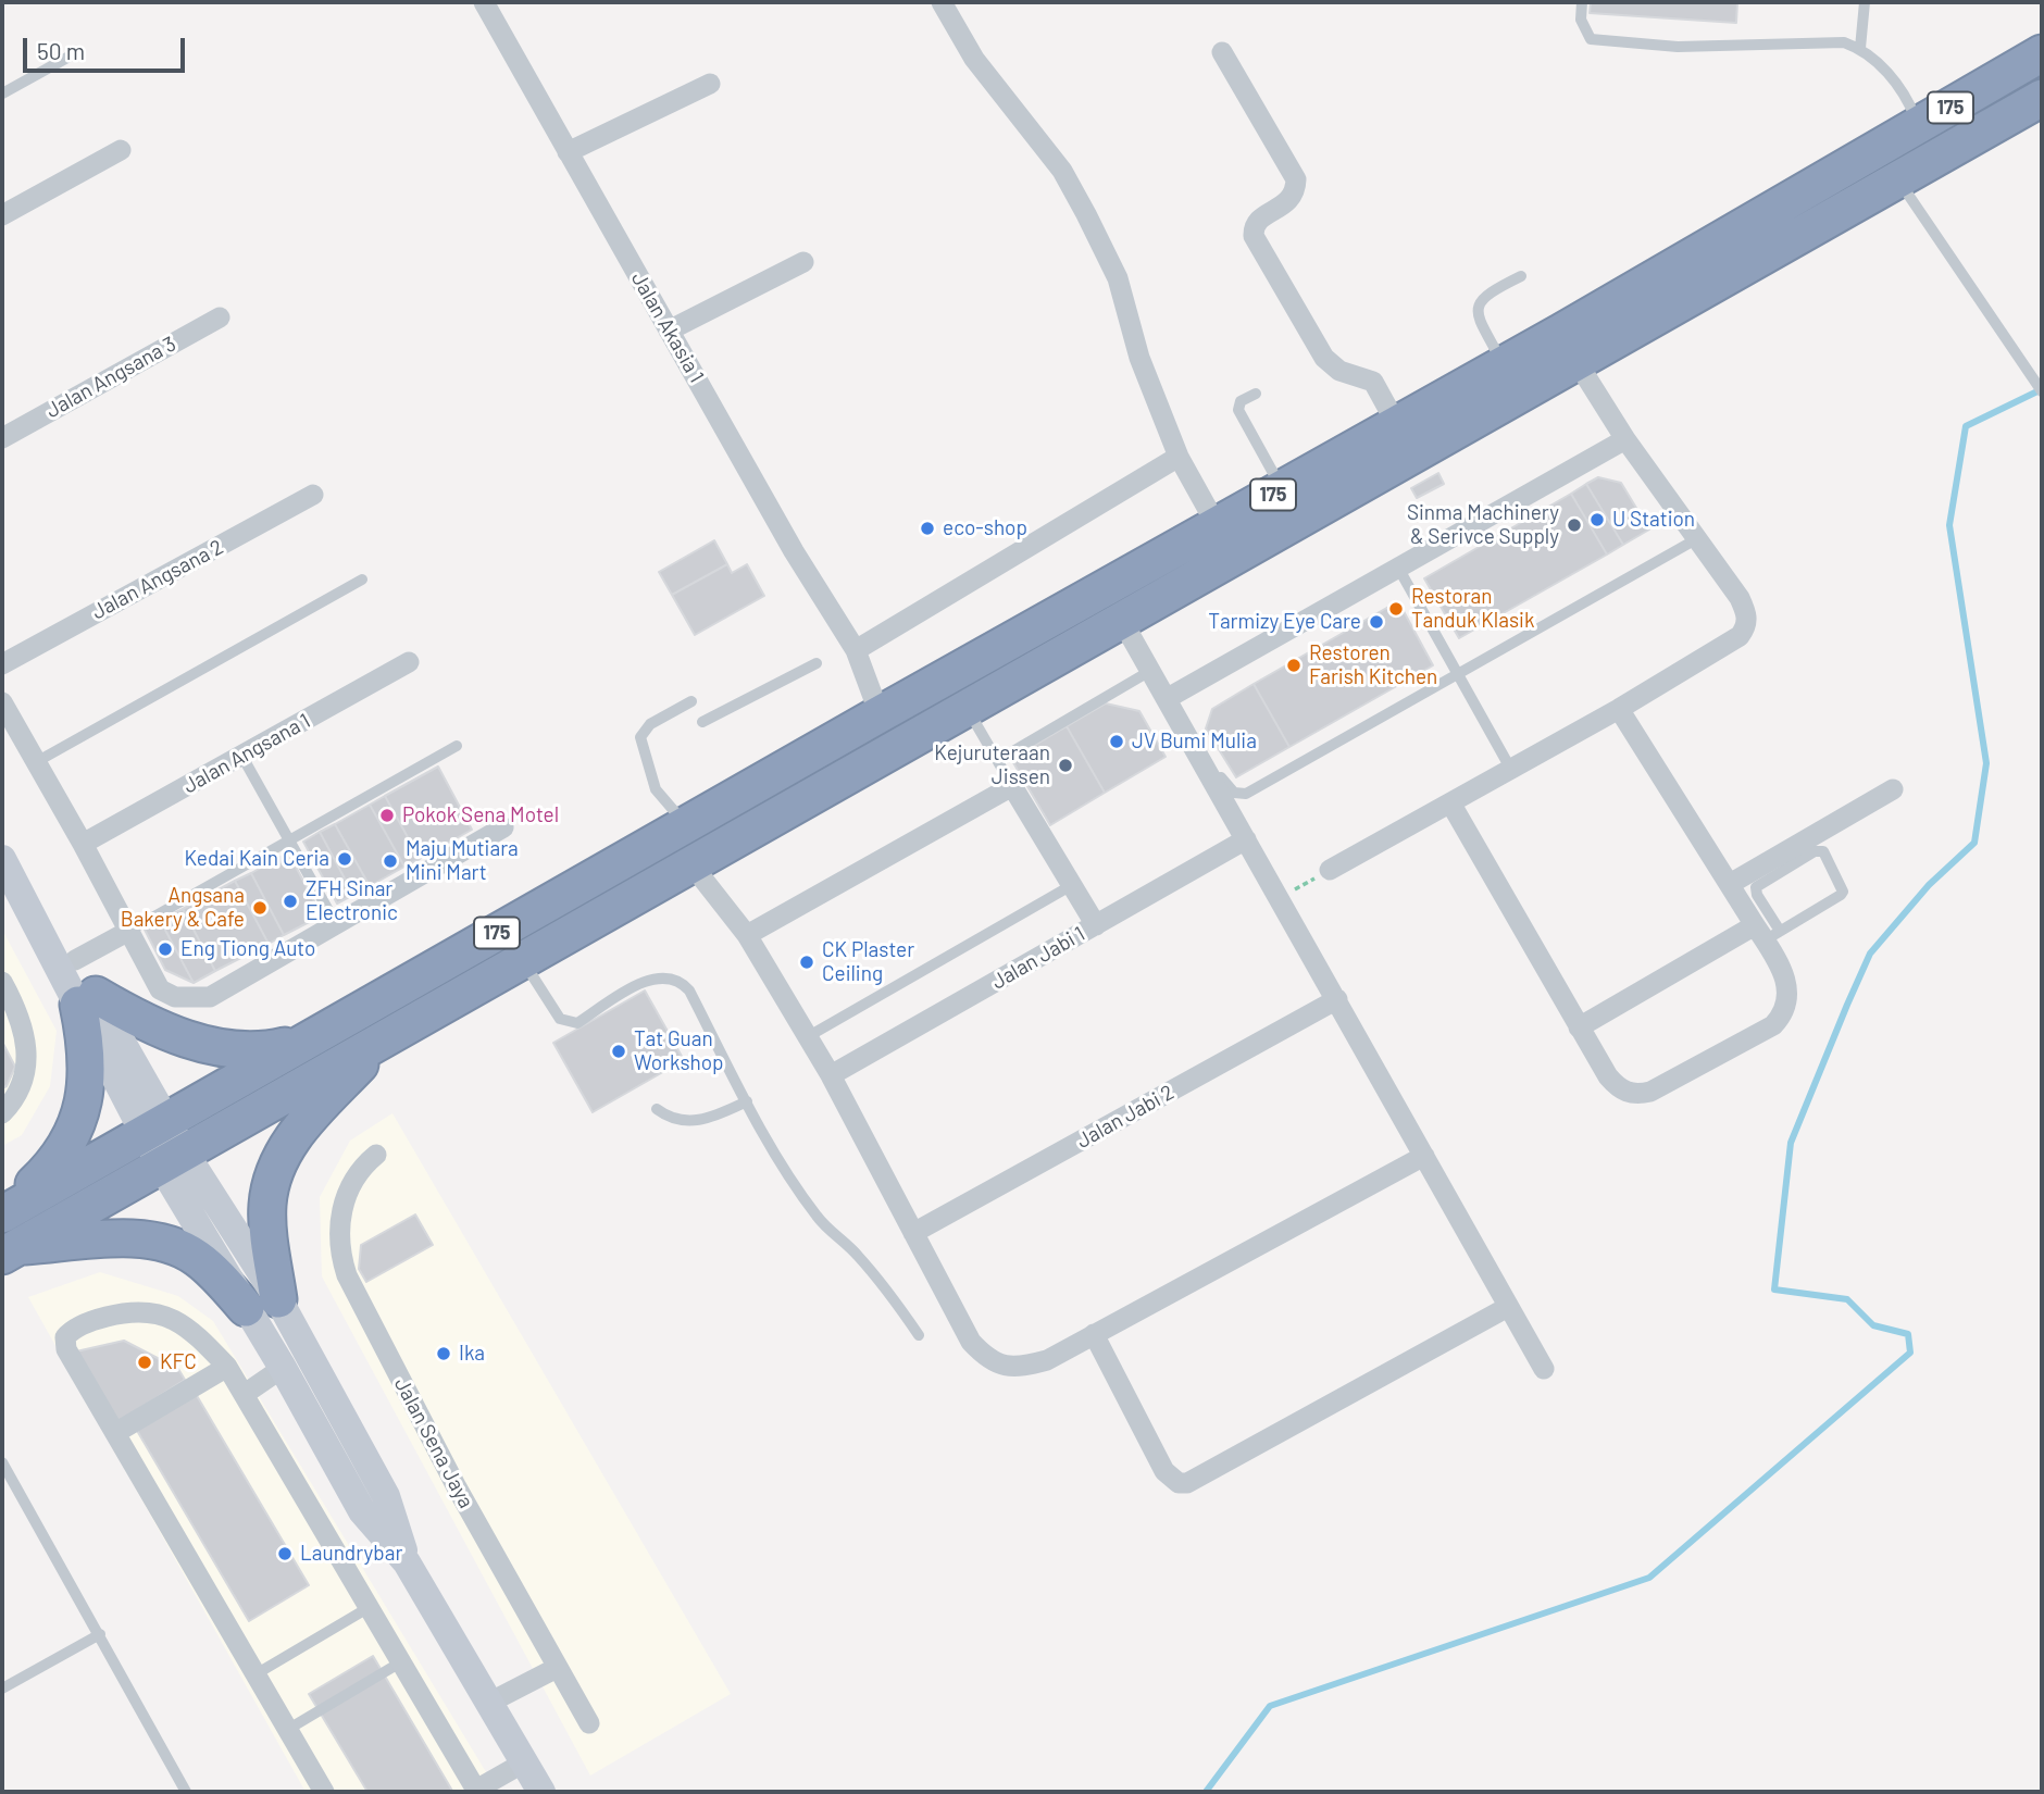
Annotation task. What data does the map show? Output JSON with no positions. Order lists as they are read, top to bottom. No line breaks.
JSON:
{"streets":{"highway":["175"],"street":["Jalan Akasia 1","Jalan Angsana 3","Jalan Angsana 2","Jalan Angsana 1","Jalan Jabi 1","Jalan Jabi 2","Jalan Sena Jaya"]},"crossings":[["175","Jalan Akasia 1"]],"places":["U Station","Sinma Machinery & Serivce Supply","eco-shop","Restoran Tanduk Klasik","Tarmizy Eye Care","Restoren Farish Kitchen","JV Bumi Mulia","Kejuruteraan Jissen","Pokok Sena Motel","Kedai Kain Ceria","Maju Mutiara Mini Mart","ZFH Sinar Electronic","Angsana Bakery & Cafe","Eng Tiong Auto","CK Plaster Ceiling","Tat Guan Workshop","Ika","KFC","Laundrybar"],"scale_bar":"50 m"}
